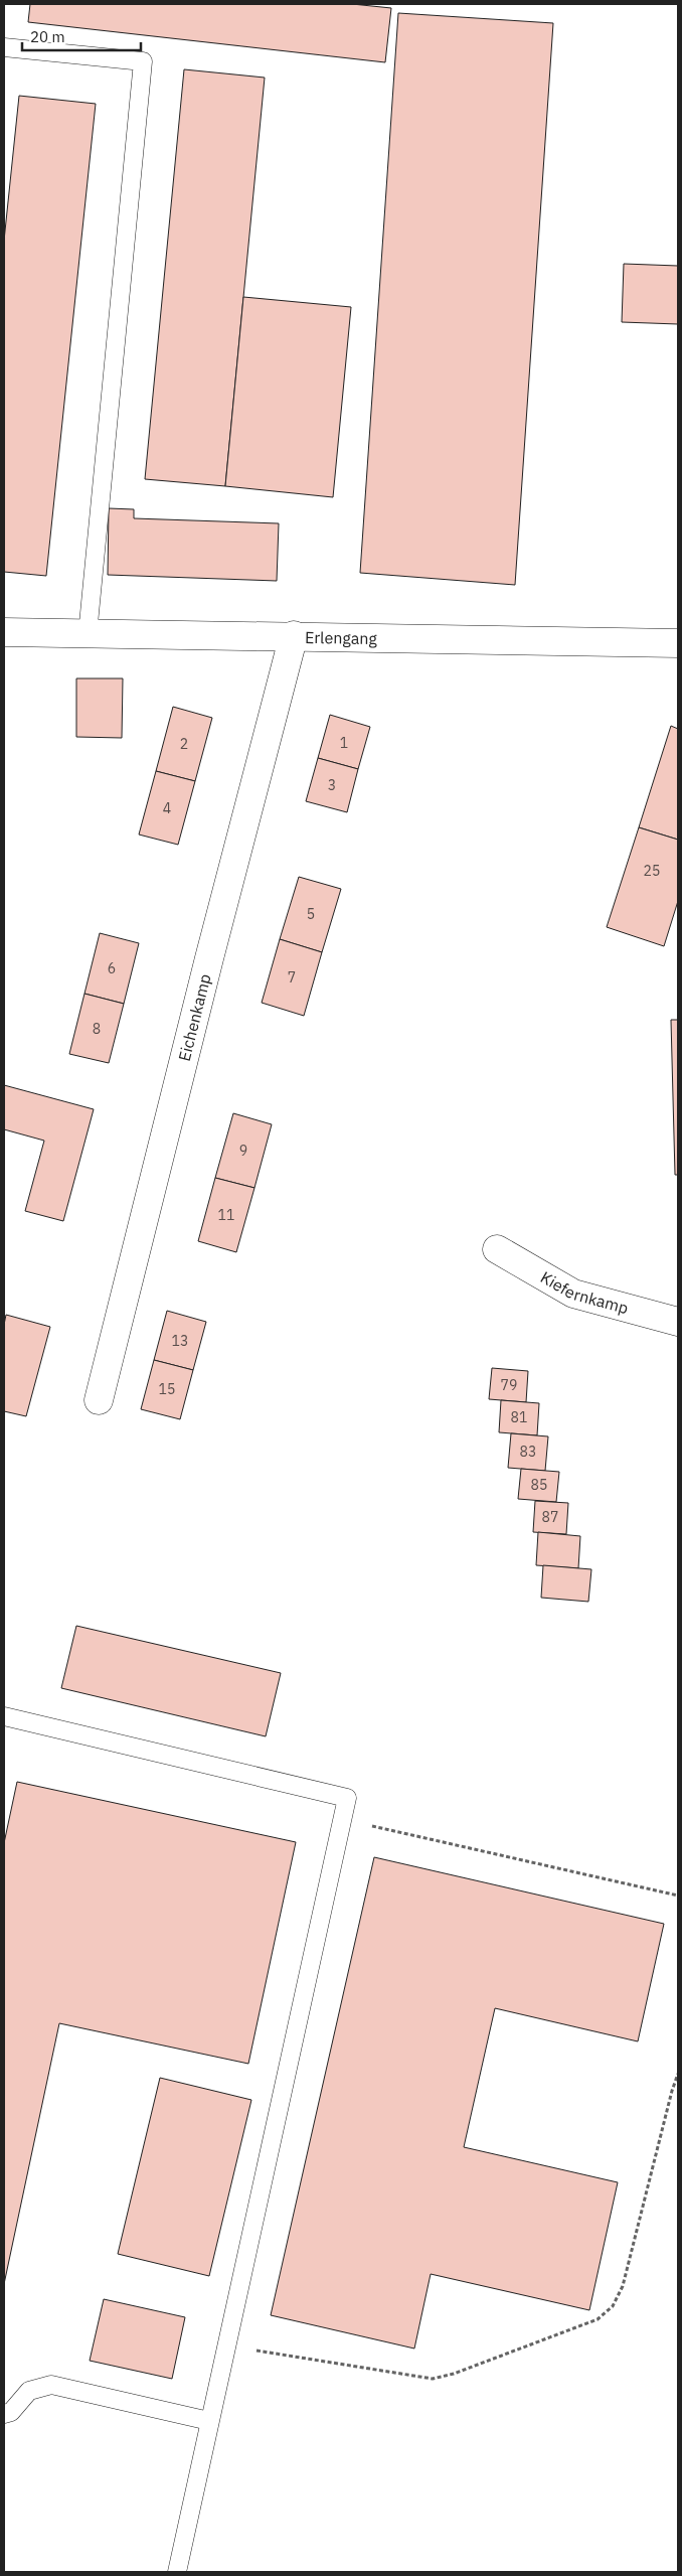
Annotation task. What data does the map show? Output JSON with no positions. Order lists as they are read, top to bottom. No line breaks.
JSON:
{"streets":{"street":["Erlengang","Eichenkamp","Kiefernkamp"]},"crossings":[["Erlengang","Eichenkamp"]],"house_numbers":["1","2","3","4","25","5","6","7","8","9","11","13","79","15","81","83","85","87"],"scale_bar":"20 m"}
